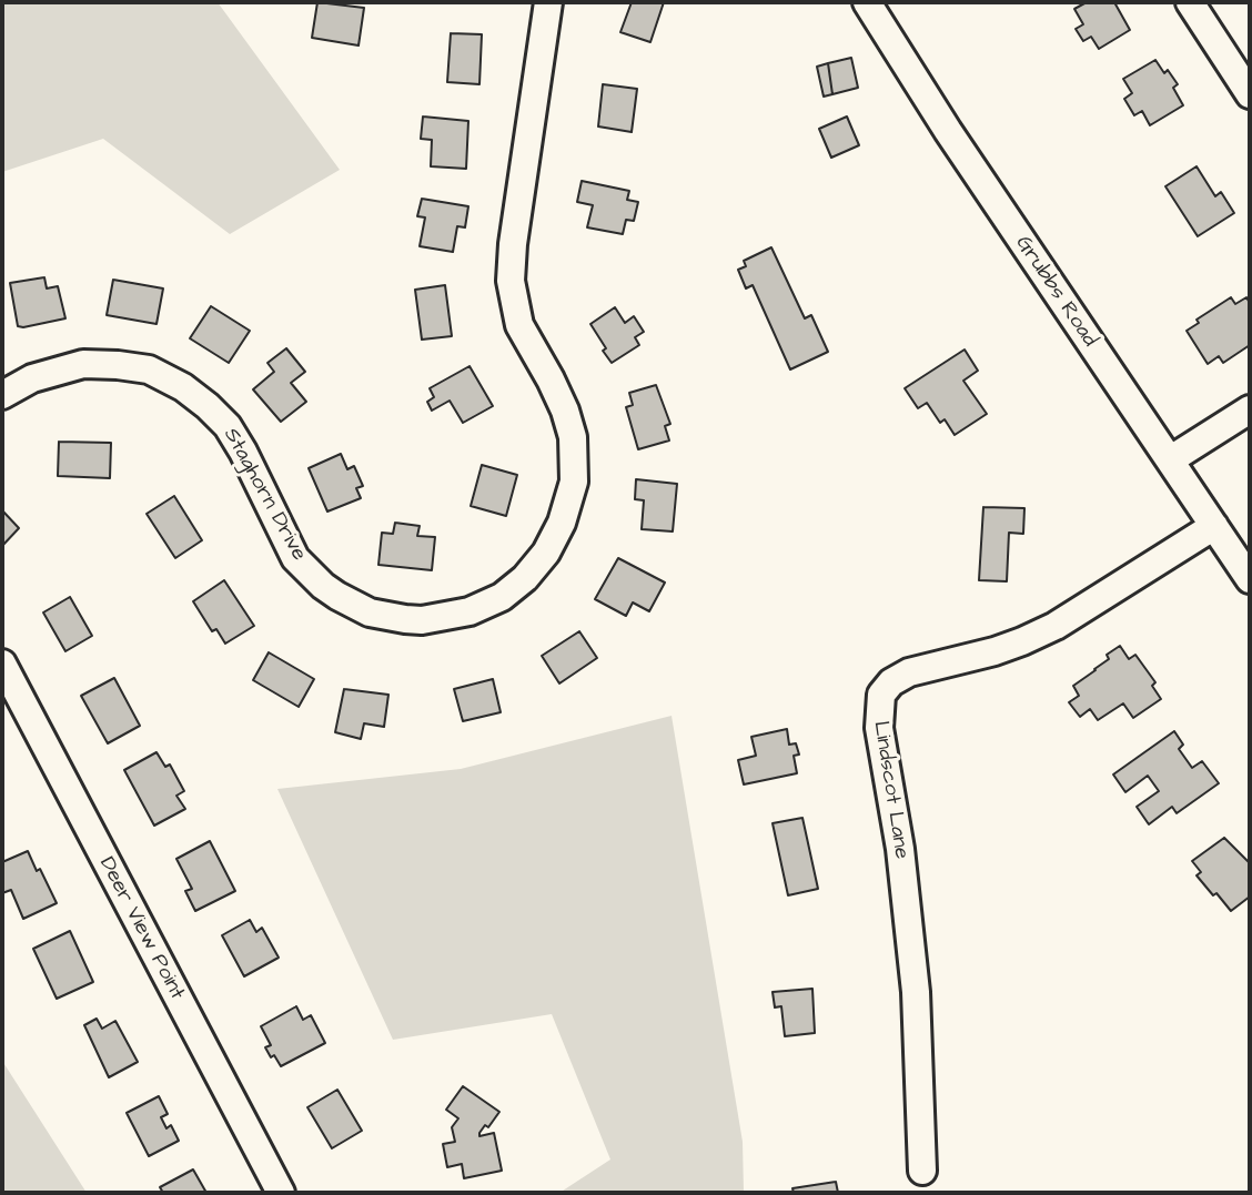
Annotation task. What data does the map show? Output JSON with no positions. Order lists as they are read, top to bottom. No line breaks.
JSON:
{"streets":{"street":["Grubbs Road","Staghorn Drive","Lindscot Lane","Deer View Point"]},"crossings":[["Grubbs Road","Lindscot Lane"]]}
